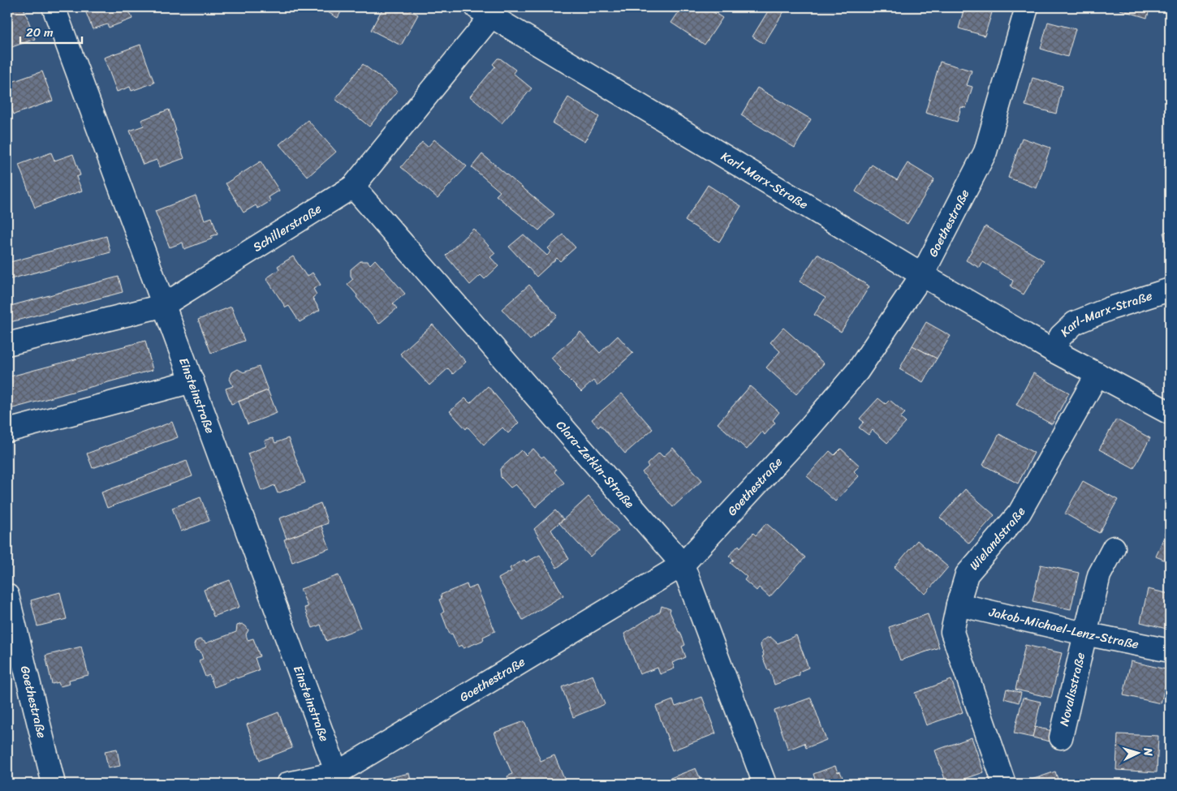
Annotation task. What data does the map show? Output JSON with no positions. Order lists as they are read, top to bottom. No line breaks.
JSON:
{"streets":{"street":["Karl-Marx-Straße","Goethestraße","Schillerstraße","Einsteinstraße","Clara-Zetkin-Straße","Wielandstraße","Jakob-Michael-Lenz-Straße","Novalisstraße"]},"crossings":[["Karl-Marx-Straße","Goethestraße"],["Karl-Marx-Straße","Schillerstraße"],["Karl-Marx-Straße","Wielandstraße"],["Goethestraße","Einsteinstraße"],["Goethestraße","Clara-Zetkin-Straße"],["Schillerstraße","Einsteinstraße"],["Schillerstraße","Clara-Zetkin-Straße"],["Wielandstraße","Jakob-Michael-Lenz-Straße"],["Jakob-Michael-Lenz-Straße","Novalisstraße"]],"scale_bar":"20 m","north":"right"}
